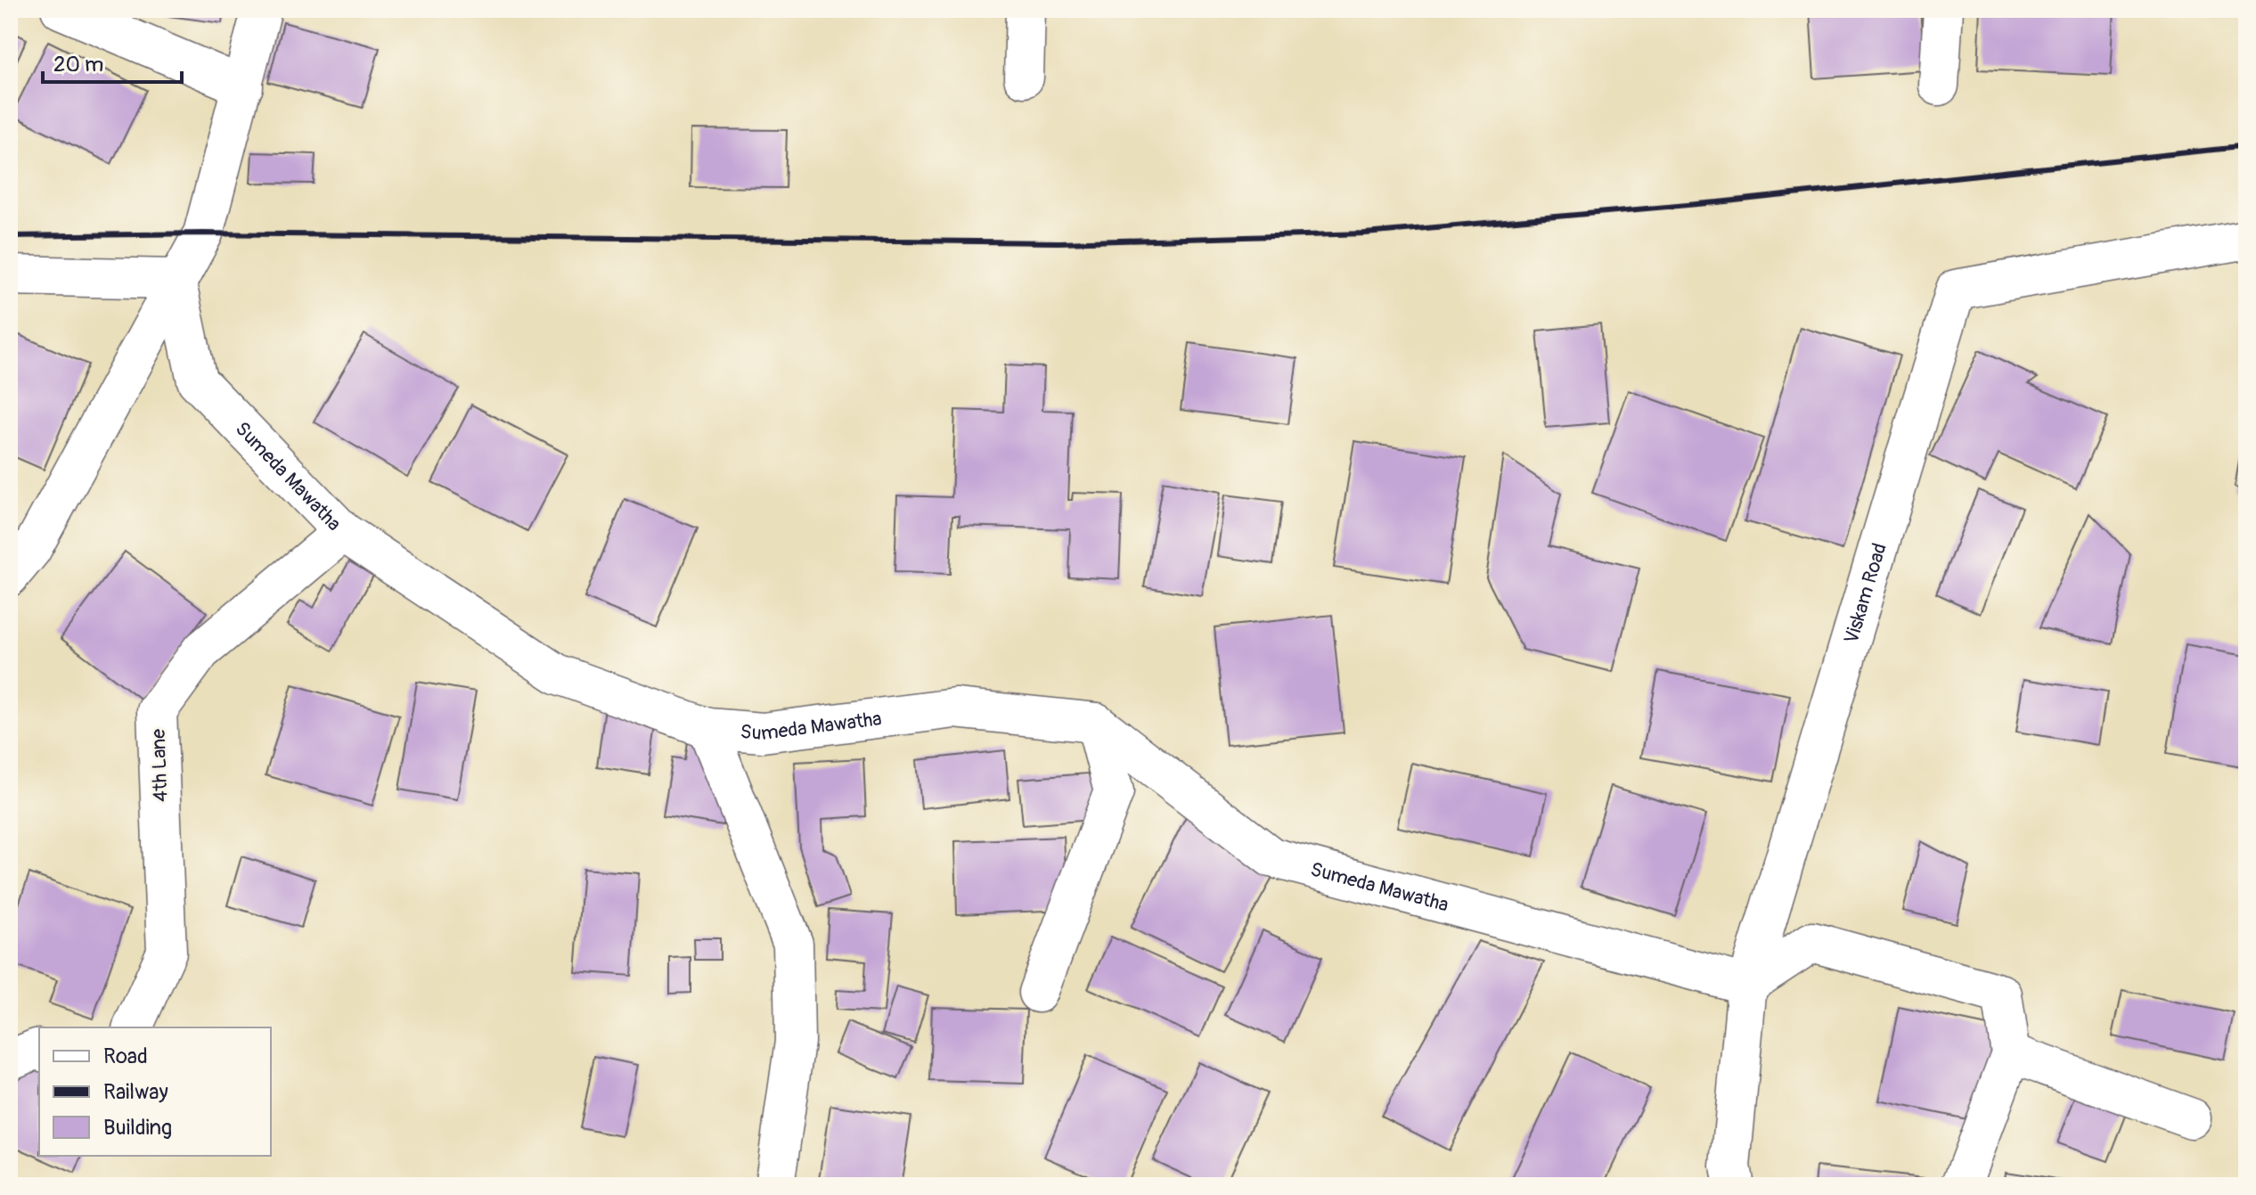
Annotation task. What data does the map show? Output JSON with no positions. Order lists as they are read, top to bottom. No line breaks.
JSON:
{"streets":{"street":["Sumeda Mawatha","Viskam Road","4th Lane"]},"crossings":[["Sumeda Mawatha","Viskam Road"],["Sumeda Mawatha","4th Lane"]],"legend":["Road","Railway","Building"],"scale_bar":"20 m"}
